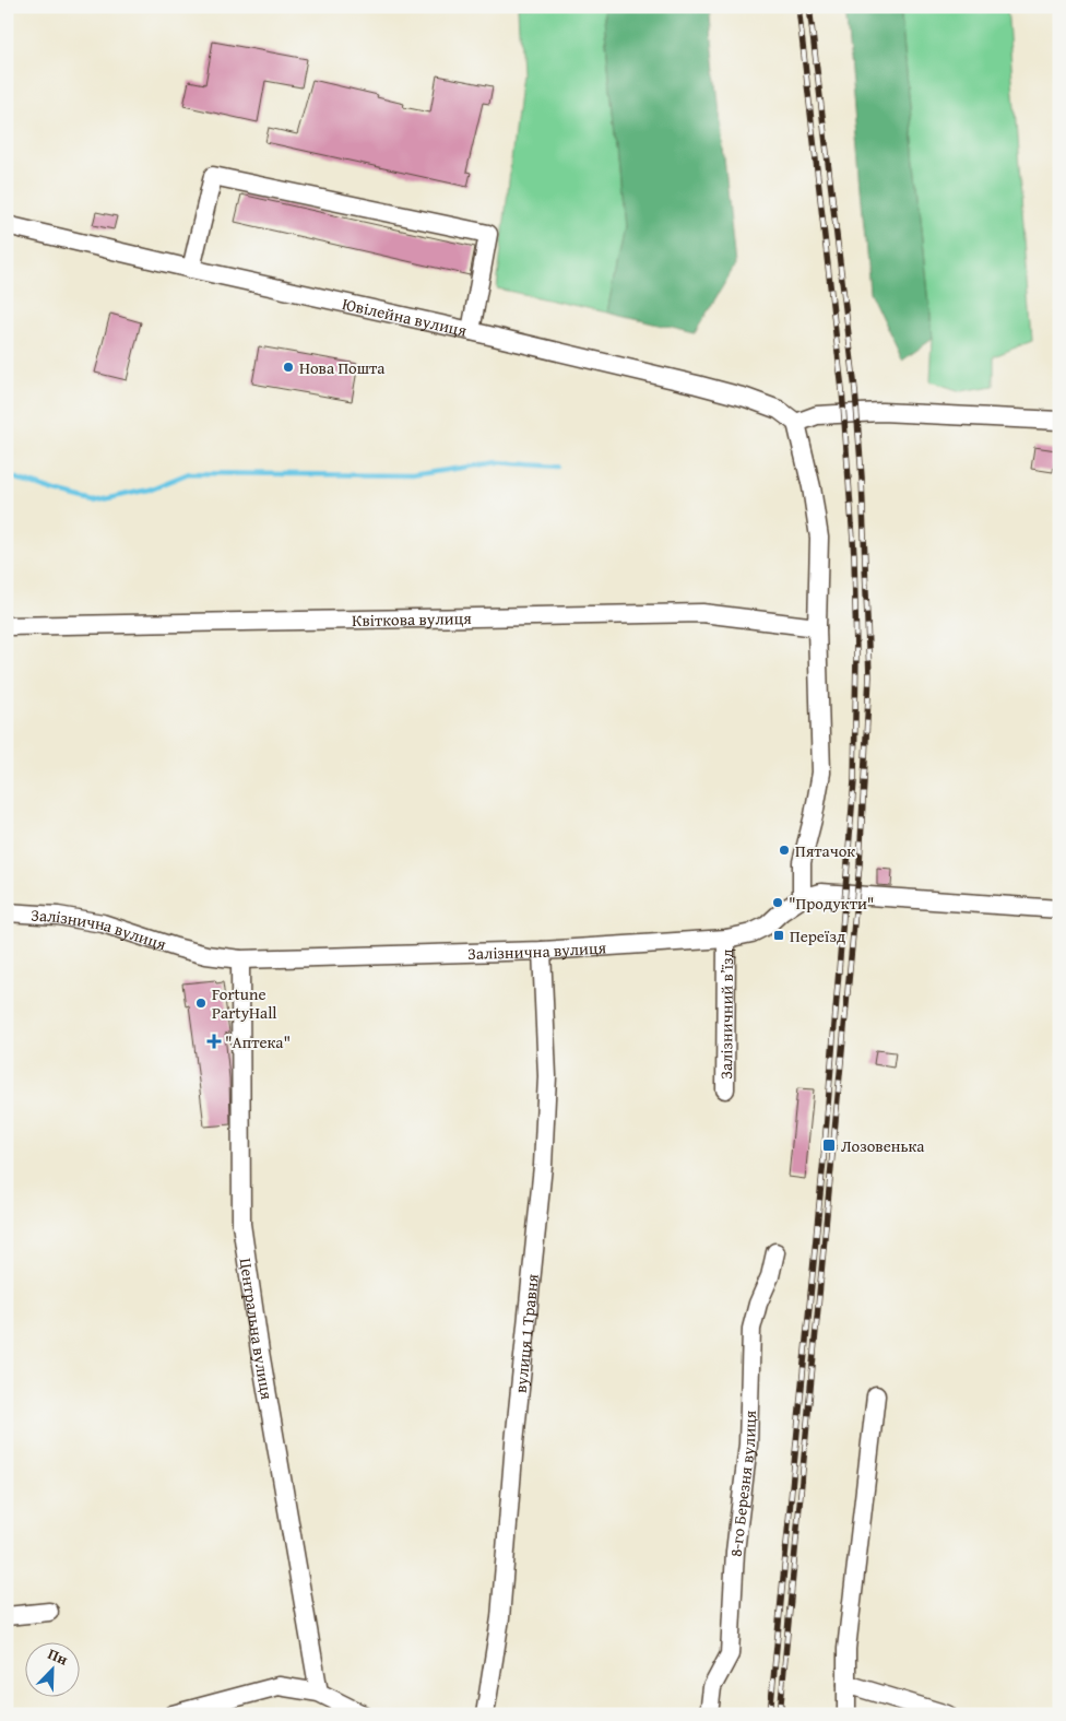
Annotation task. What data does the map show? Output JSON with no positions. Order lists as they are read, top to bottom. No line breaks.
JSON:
{"streets":{"street":["Ювілейна вулиця","Квіткова вулиця","Залізнична вулиця","Залізничний в’їзд","Центральна вулиця","вулиця 1 Травня","8-го Березня вулиця"]},"crossings":[["Залізнична вулиця","Залізничний в’їзд"],["Залізнична вулиця","Центральна вулиця"],["Залізнична вулиця","вулиця 1 Травня"]],"places":{"other":["Нова Пошта","Пятачок","\"Продукти\"","Fortune PartyHall"],"transit":["Переїзд","Лозовенька"],"health":["\"Аптека\""]},"north":"top right"}
